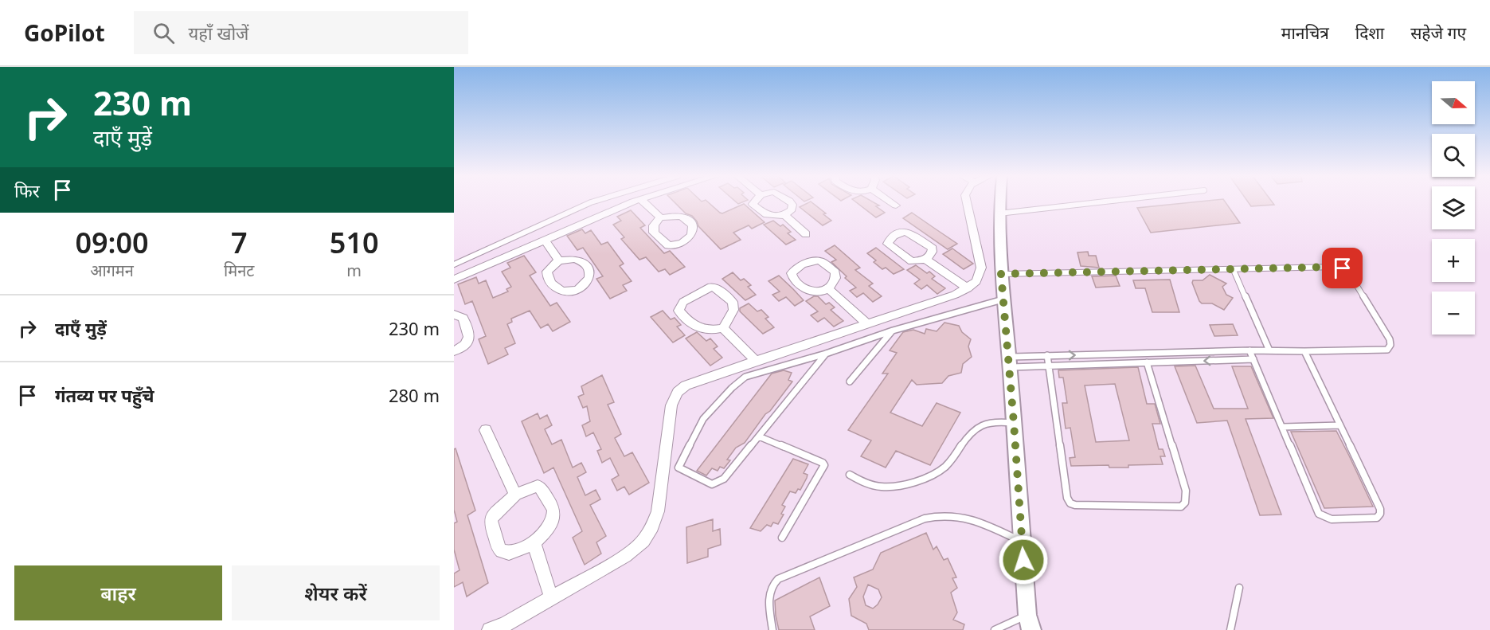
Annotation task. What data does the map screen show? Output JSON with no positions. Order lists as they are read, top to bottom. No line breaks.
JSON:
{"north":"right","page":{"header":"GoPilot","search":"यहाँ खोजें","nav":["मानचित्र","दिशा","सहेजे गए"],"turn":["230 m","दाएँ मुड़ें"],"map_buttons":["+","−"],"then":"फिर","eta":["09:00","आगमन","7","मिनट","510","m"],"list":[{"name":"दाएँ मुड़ें","value":"230 m"},{"name":"गंतव्य पर पहुँचे","value":"280 m"}],"buttons":["बाहर","शेयर करें"]}}
